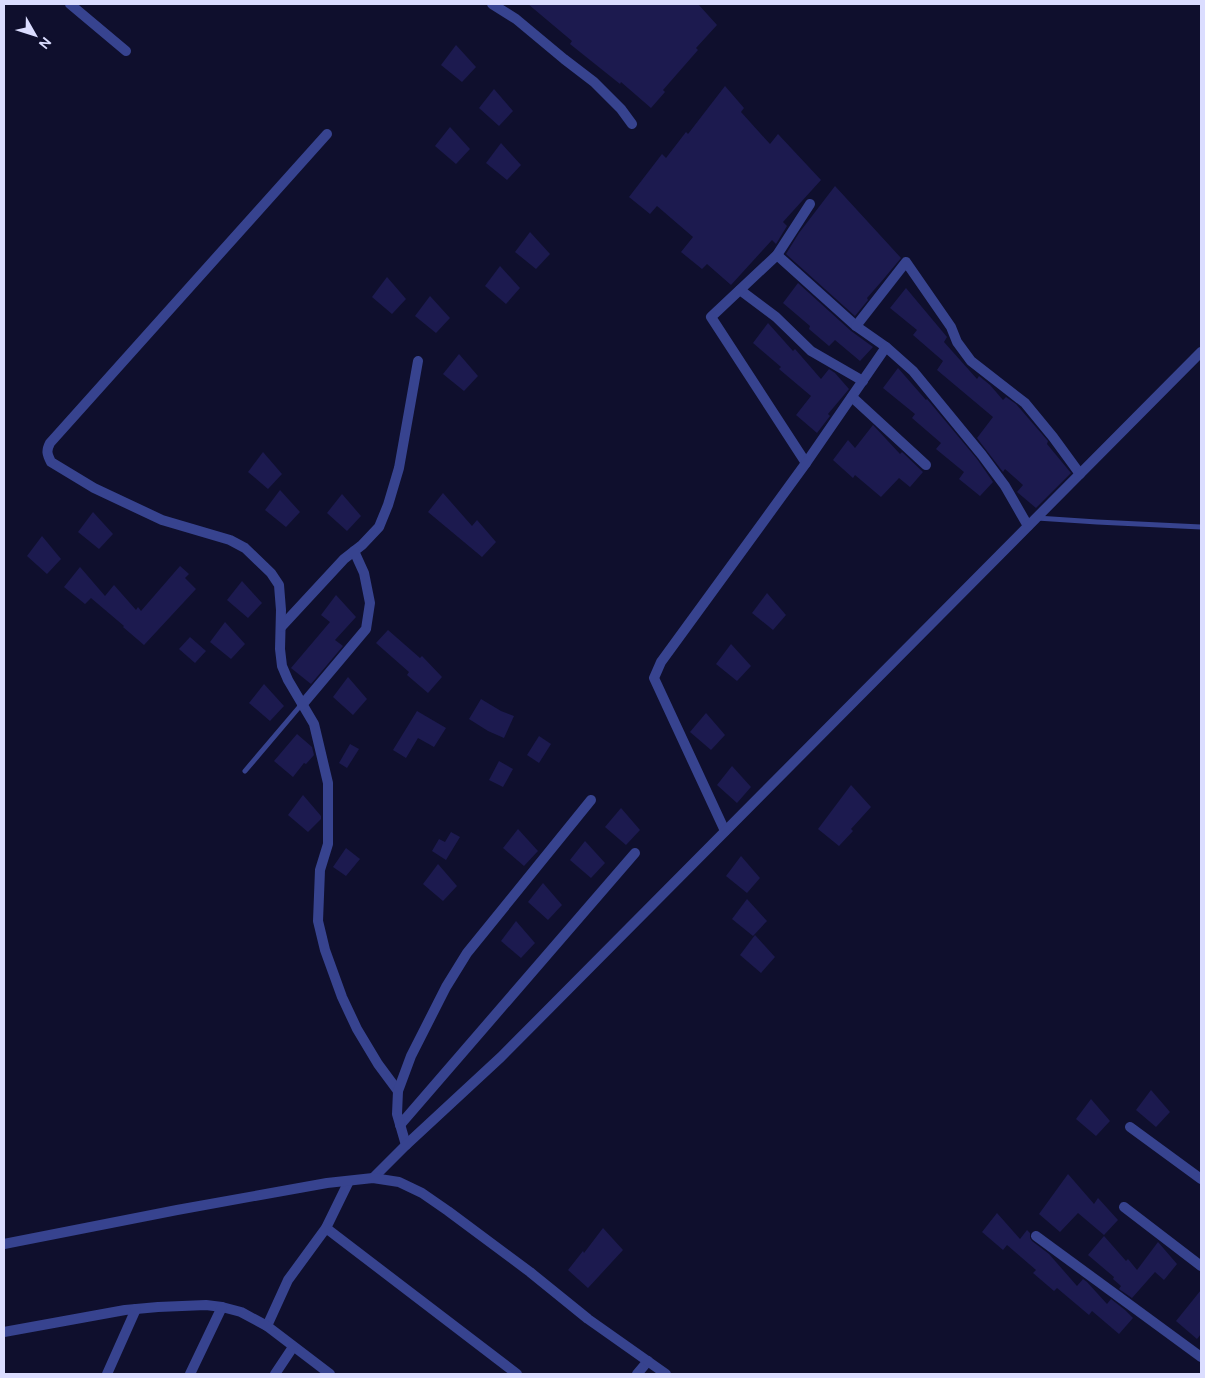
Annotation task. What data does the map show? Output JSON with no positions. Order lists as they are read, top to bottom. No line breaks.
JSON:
{"north":"bottom right"}
